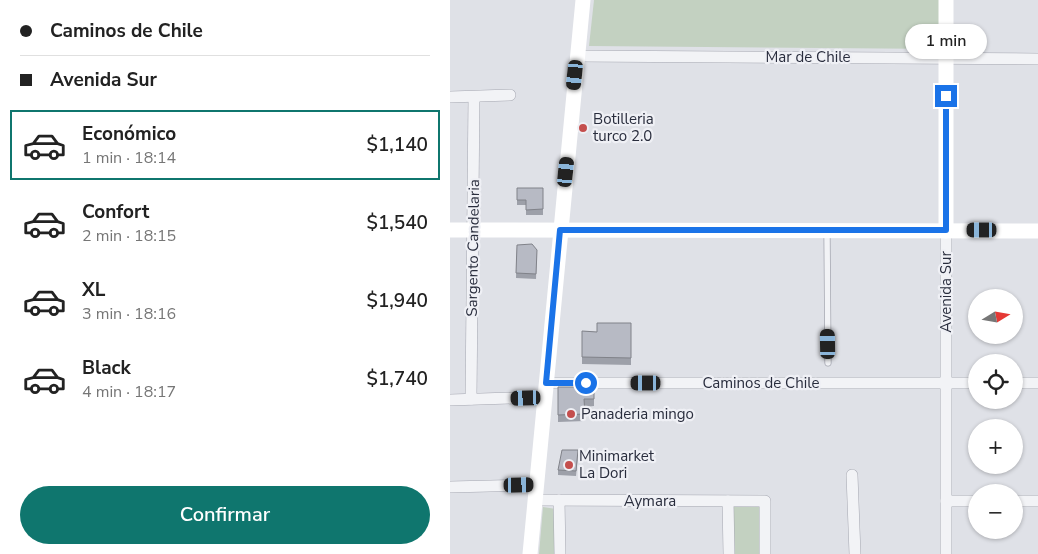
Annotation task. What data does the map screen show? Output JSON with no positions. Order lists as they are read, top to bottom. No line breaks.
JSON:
{"streets":{"street":["Mar de Chile","Sargento Candelaria","Avenida Sur","Caminos de Chile","Aymara"]},"crossings":[["Mar de Chile","Avenida Sur"],["Sargento Candelaria","Caminos de Chile"],["Avenida Sur","Caminos de Chile"]],"places":["Botilleria turco 2.0","Panaderia mingo","Minimarket La Dori"],"north":"right","page":{"banner":["Caminos de Chile","Avenida Sur"],"bubble":"1 min","list":[{"name":"Económico","note":"1 min · 18:14","value":"$1,140"},{"name":"Confort","note":"2 min · 18:15","value":"$1,540"},{"name":"XL","note":"3 min · 18:16","value":"$1,940"},{"name":"Black","note":"4 min · 18:17","value":"$1,740"}],"map_buttons":["+","−"],"buttons":"Confirmar"}}
